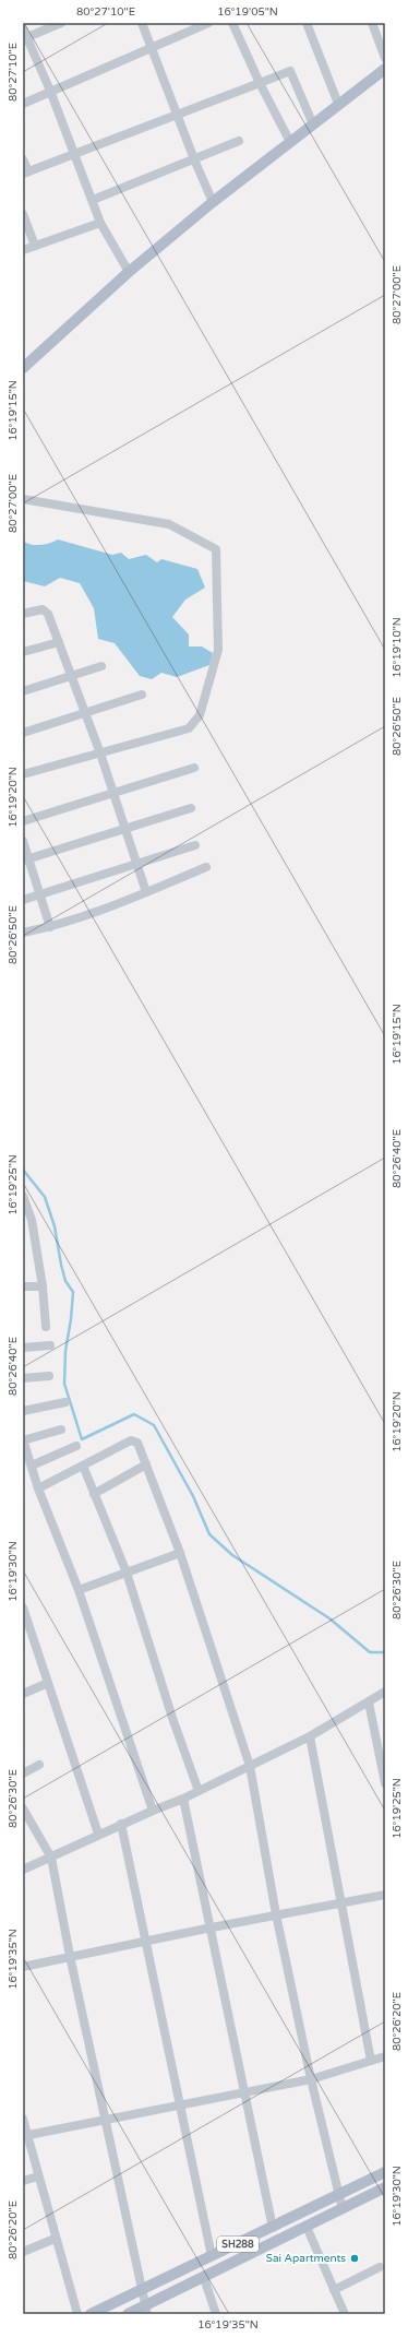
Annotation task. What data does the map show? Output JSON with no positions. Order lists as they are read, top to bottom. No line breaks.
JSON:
{"streets":{"main road":["SH288"]},"places":["Sai Apartments"],"coordinates":["80°27'10\"E","16°19'05\"N","80°27'00\"E","16°19'15\"N","16°19'10\"N","80°26'50\"E","16°19'20\"N","80°26'40\"E","16°19'25\"N","16°19'30\"N","80°26'30\"E","16°19'35\"N","80°26'20\"E"]}
